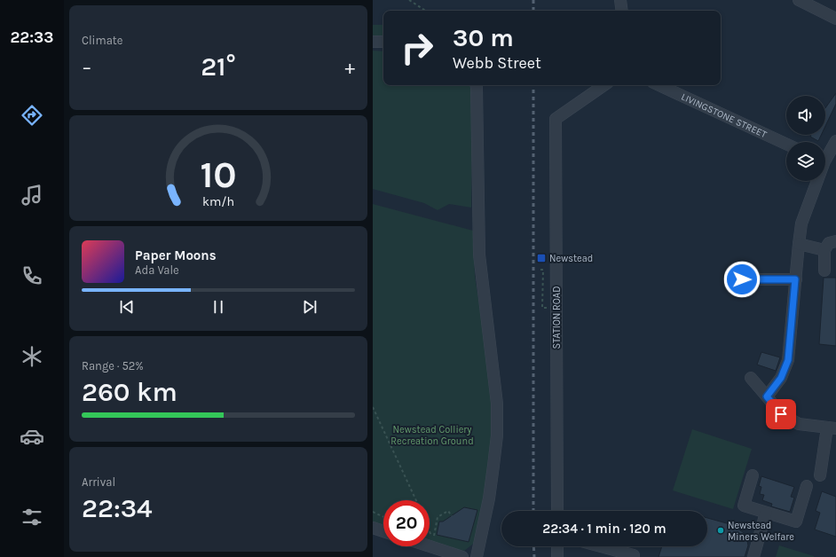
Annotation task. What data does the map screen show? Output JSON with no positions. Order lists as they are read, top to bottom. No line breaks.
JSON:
{"streets":{"street":["LIVINGSTONE STREET","STATION ROAD"]},"parks":["Newstead Colliery Recreation Ground"],"places":{"transit":["Newstead"],"other":["Newstead Miners Welfare"]},"page":{"tabs":"22:33","tile":["Climate",["Range · 52%","260 km"],["Arrival","22:34"]],"turn":["30 m","Webb Street"],"heat":["−","21°","+"],"song":["Paper Moons","Ada Vale"],"limit":"20","trip":"22:34 · 1 min · 120 m","gauge":["10","km/h"]}}
